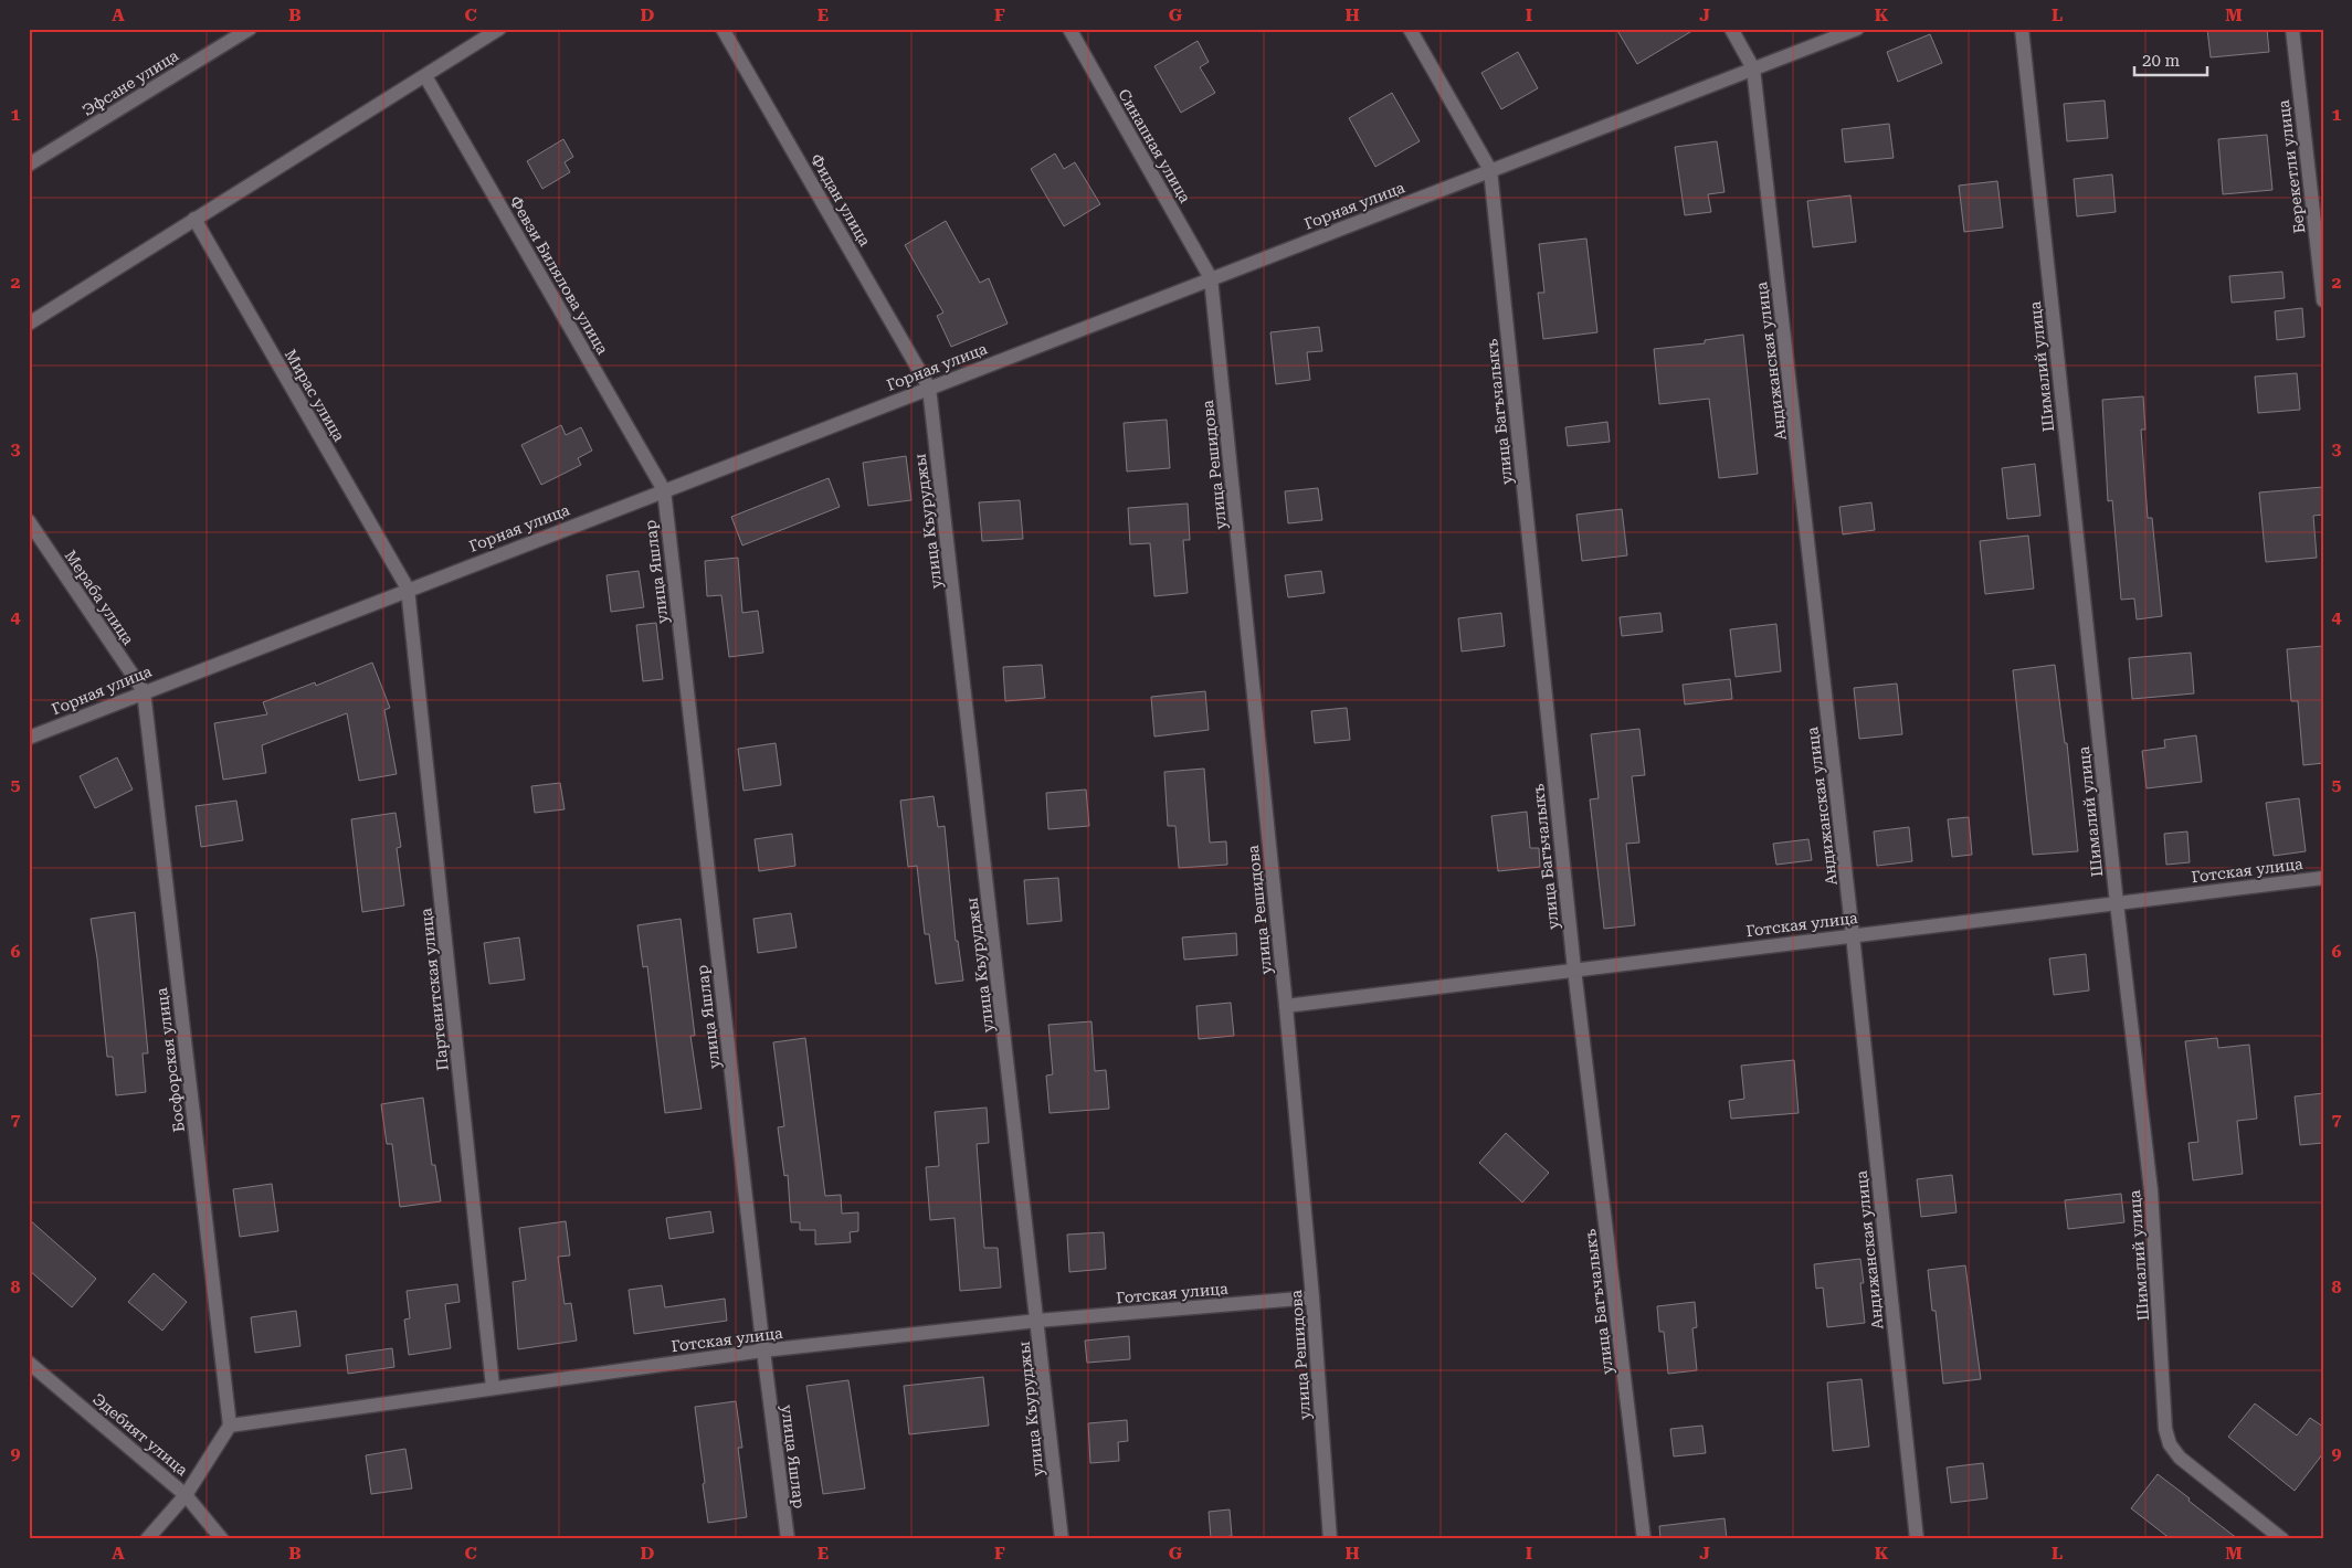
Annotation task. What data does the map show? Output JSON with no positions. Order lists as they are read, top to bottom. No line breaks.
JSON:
{"streets":{"street":["Эфсане улица","Синапная улица","Берекетли улица","Фидан улица","Горная улица","Февзи Билялова улица","Андижанская улица","Шималий улица","Мирас улица","улица Багъчалыкъ","улица Решидова","улица Къуруджы","улица Яшлар","Мераба улица","Готская улица","Партенитская улица","Босфорская улица","Эдебият улица"]},"crossings":[["Синапная улица","Горная улица"],["Синапная улица","улица Решидова"],["Фидан улица","Горная улица"],["Фидан улица","улица Къуруджы"],["Горная улица","Февзи Билялова улица"],["Горная улица","Андижанская улица"],["Горная улица","Мирас улица"],["Горная улица","улица Багъчалыкъ"],["Горная улица","улица Решидова"],["Горная улица","улица Къуруджы"],["Горная улица","улица Яшлар"],["Горная улица","Мераба улица"],["Горная улица","Партенитская улица"],["Горная улица","Босфорская улица"],["Февзи Билялова улица","улица Яшлар"],["Андижанская улица","Готская улица"],["Шималий улица","Готская улица"],["Мирас улица","Партенитская улица"],["улица Багъчалыкъ","Готская улица"],["улица Решидова","Готская улица"],["улица Къуруджы","Готская улица"],["улица Яшлар","Готская улица"],["Мераба улица","Босфорская улица"],["Готская улица","Партенитская улица"],["Готская улица","Босфорская улица"]],"scale_bar":"20 m","grid":{"columns":["A","B","C","D","E","F","G","H","I","J","K","L","M"],"rows":["1","2","3","4","5","6","7","8","9"]}}
